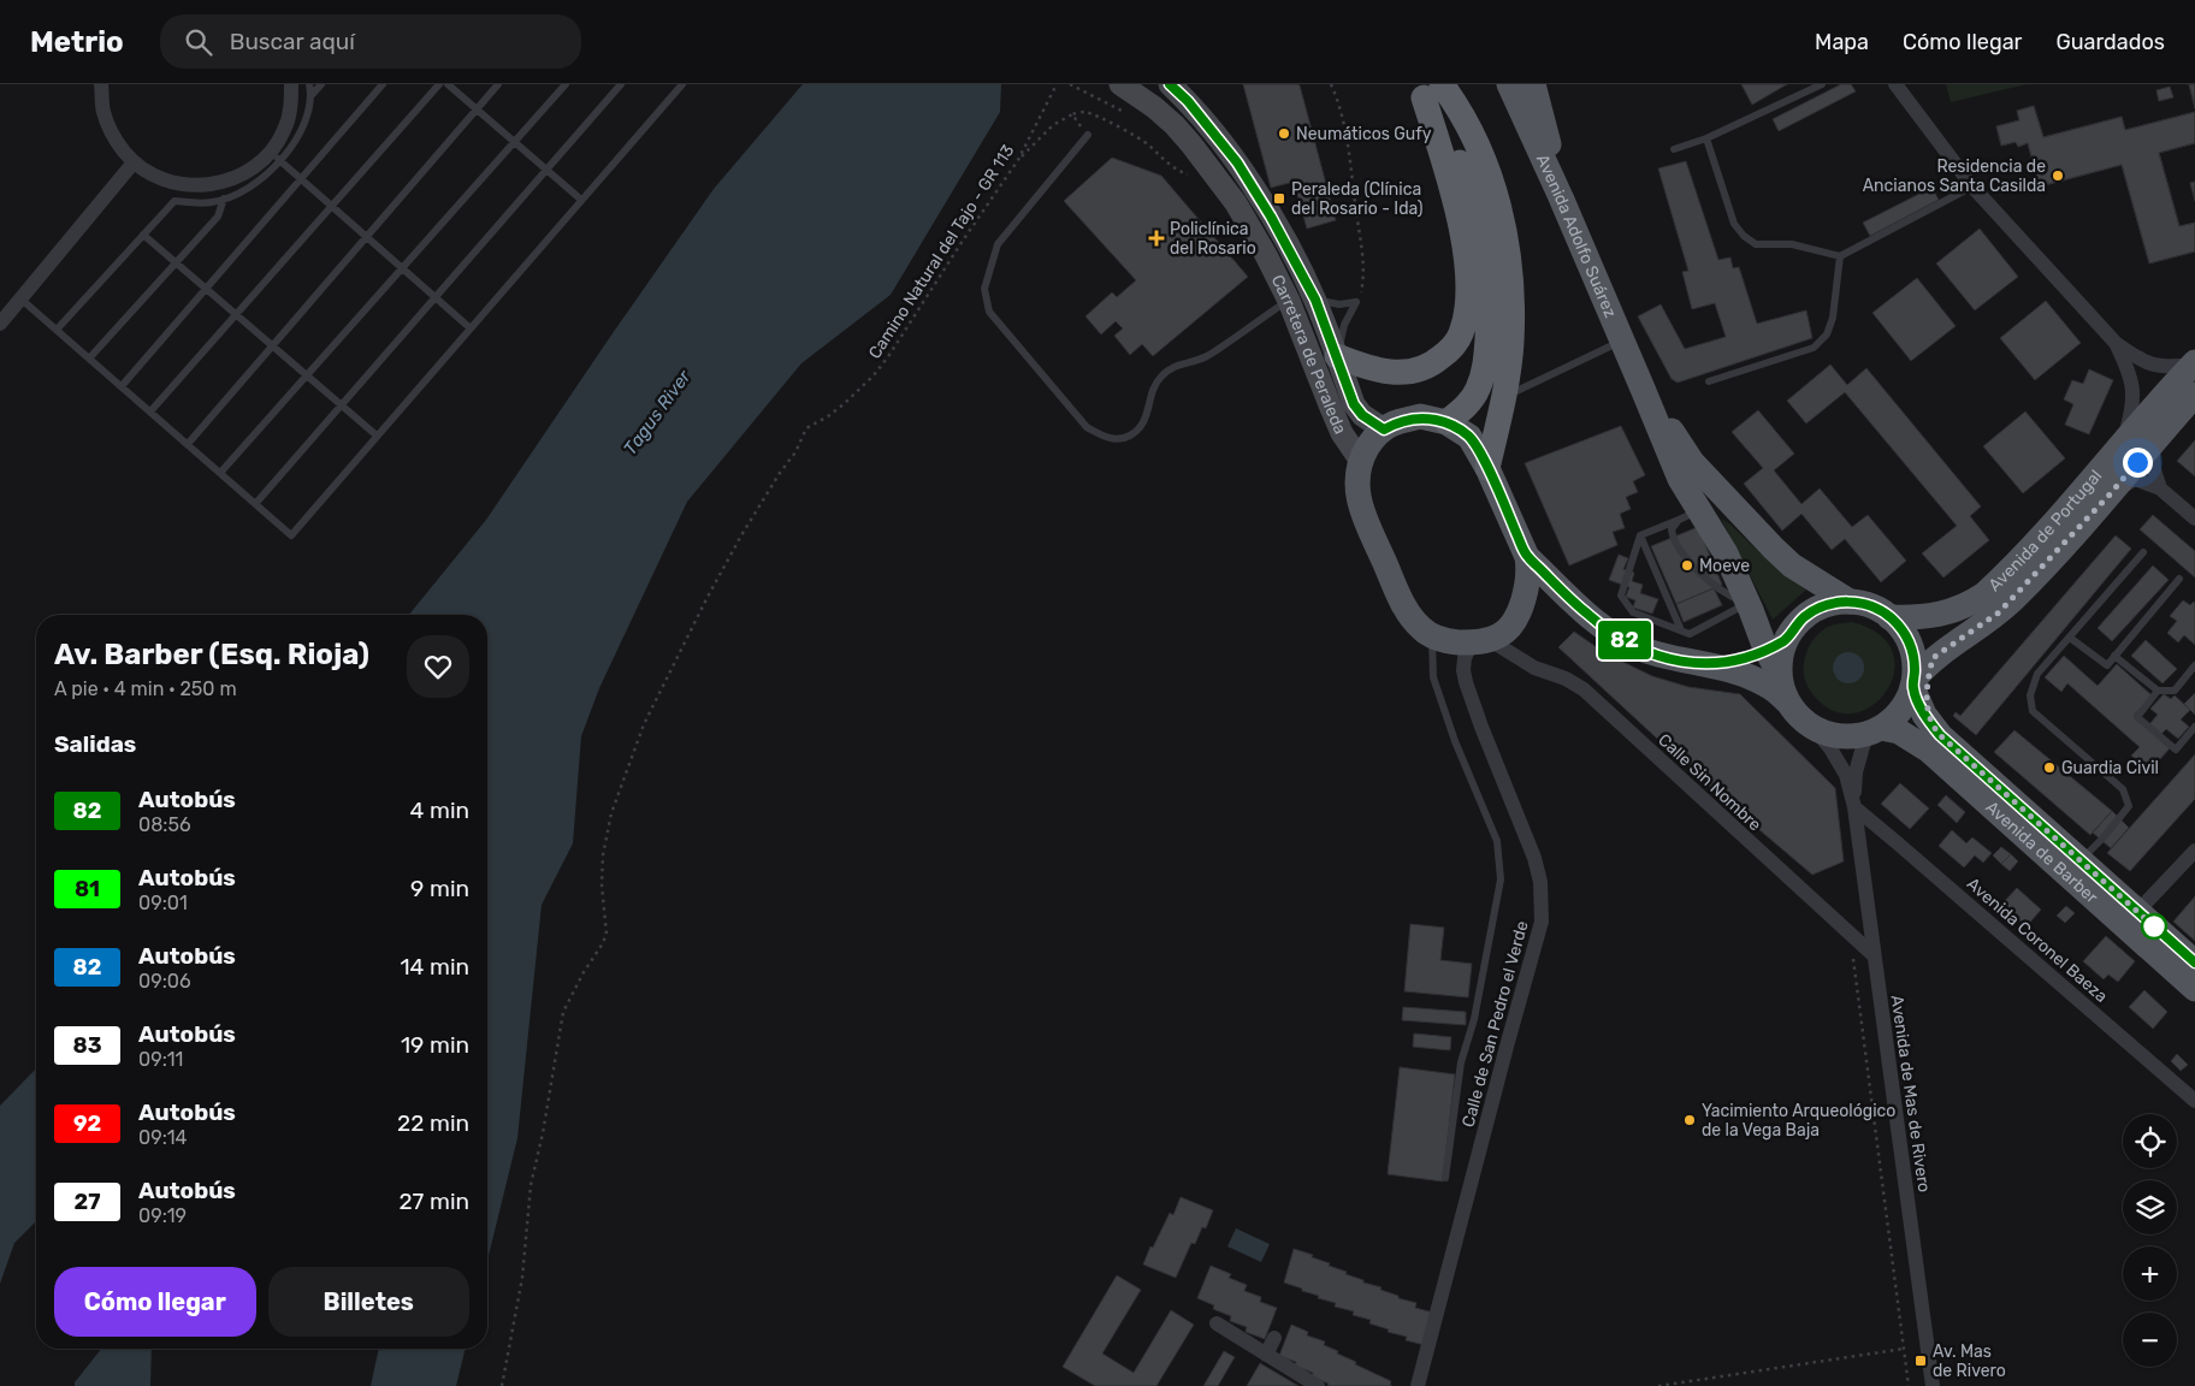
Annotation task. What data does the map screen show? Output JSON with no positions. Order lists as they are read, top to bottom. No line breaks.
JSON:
{"streets":{"main road":["Avenida Adolfo Suárez","Carretera de Peraleda","Avenida de Portugal","Avenida de Barber"],"street":["Calle Sin Nombre","Avenida Coronel Baeza","Calle de San Pedro el Verde","Avenida de Mas de Rivero"],"path":["Camino Natural del Tajo - GR 113"]},"crossings":[["Avenida Adolfo Suárez","Carretera de Peraleda"],["Avenida Adolfo Suárez","Avenida de Portugal"],["Avenida Adolfo Suárez","Avenida de Barber"],["Avenida Adolfo Suárez","Avenida de Mas de Rivero"],["Carretera de Peraleda","Avenida de Portugal"],["Carretera de Peraleda","Calle Sin Nombre"],["Carretera de Peraleda","Avenida de Barber"],["Carretera de Peraleda","Calle de San Pedro el Verde"],["Carretera de Peraleda","Avenida de Mas de Rivero"],["Avenida de Portugal","Avenida de Barber"],["Avenida de Portugal","Avenida de Mas de Rivero"],["Calle Sin Nombre","Calle de San Pedro el Verde"],["Calle Sin Nombre","Avenida de Mas de Rivero"],["Avenida de Barber","Avenida de Mas de Rivero"],["Avenida Coronel Baeza","Avenida de Mas de Rivero"]],"water":["Tagus River"],"places":{"other":["Neumáticos Gufy","Residencia de Ancianos Santa Casilda","Moeve","Guardia Civil","Yacimiento Arqueológico de la Vega Baja"],"transit":["Peraleda (Clínica del Rosario - Ida)","Av. Mas de Rivero"],"health":["Policlínica del Rosario"]},"lines":["bus line 82"],"page":{"header":"Metrio","search":"Buscar aquí","nav":["Mapa","Cómo llegar","Guardados"],"on_map":"82","heading":[["Av. Barber (Esq. Rioja)","A pie · 4 min · 250 m"],"Salidas"],"list":[{"mark":"82","name":"Autobús","note":"08:56","value":"4 min"},{"mark":"81","name":"Autobús","note":"09:01","value":"9 min"},{"mark":"82","name":"Autobús","note":"09:06","value":"14 min"},{"mark":"83","name":"Autobús","note":"09:11","value":"19 min"},{"mark":"92","name":"Autobús","note":"09:14","value":"22 min"},{"mark":"27","name":"Autobús","note":"09:19","value":"27 min"}],"map_buttons":["+","−"],"buttons":["Cómo llegar","Billetes"]}}
